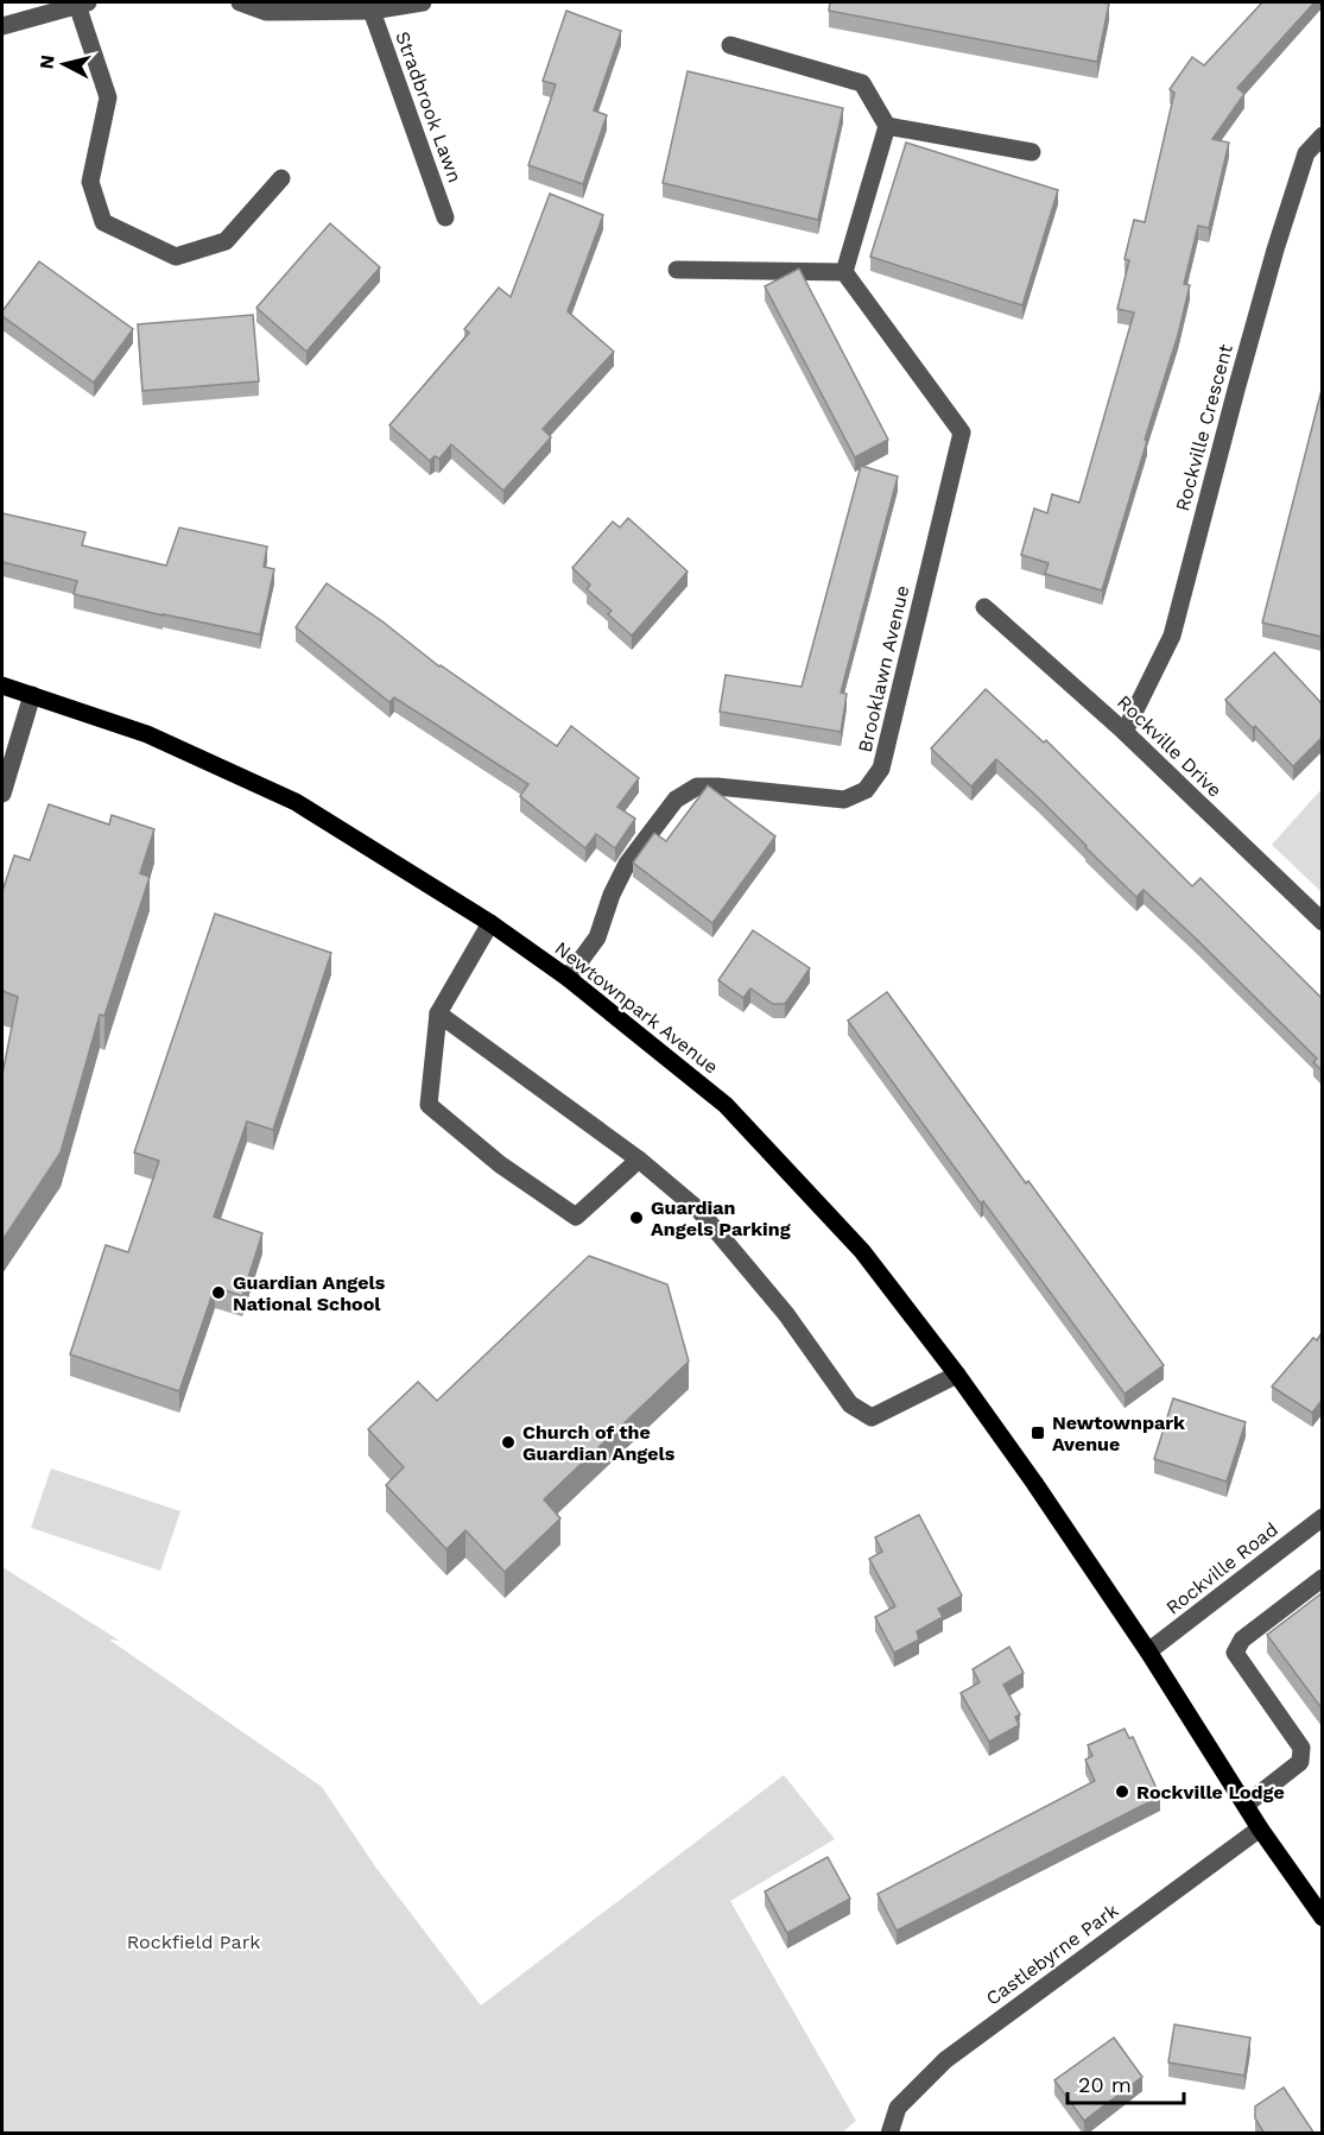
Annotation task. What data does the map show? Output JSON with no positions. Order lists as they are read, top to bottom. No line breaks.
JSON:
{"streets":{"main road":["Newtownpark Avenue"],"street":["Stradbrook Lawn","Rockville Crescent","Brooklawn Avenue","Rockville Drive","Rockville Road","Castlebyrne Park"]},"crossings":[["Rockville Crescent","Rockville Drive"],["Brooklawn Avenue","Newtownpark Avenue"],["Newtownpark Avenue","Rockville Road"],["Newtownpark Avenue","Castlebyrne Park"]],"parks":["Rockfield Park"],"places":{"other":["Guardian Angels Parking","Guardian Angels National School","Church of the Guardian Angels","Rockville Lodge"],"transit":["Newtownpark Avenue"]},"scale_bar":"20 m","north":"left"}
